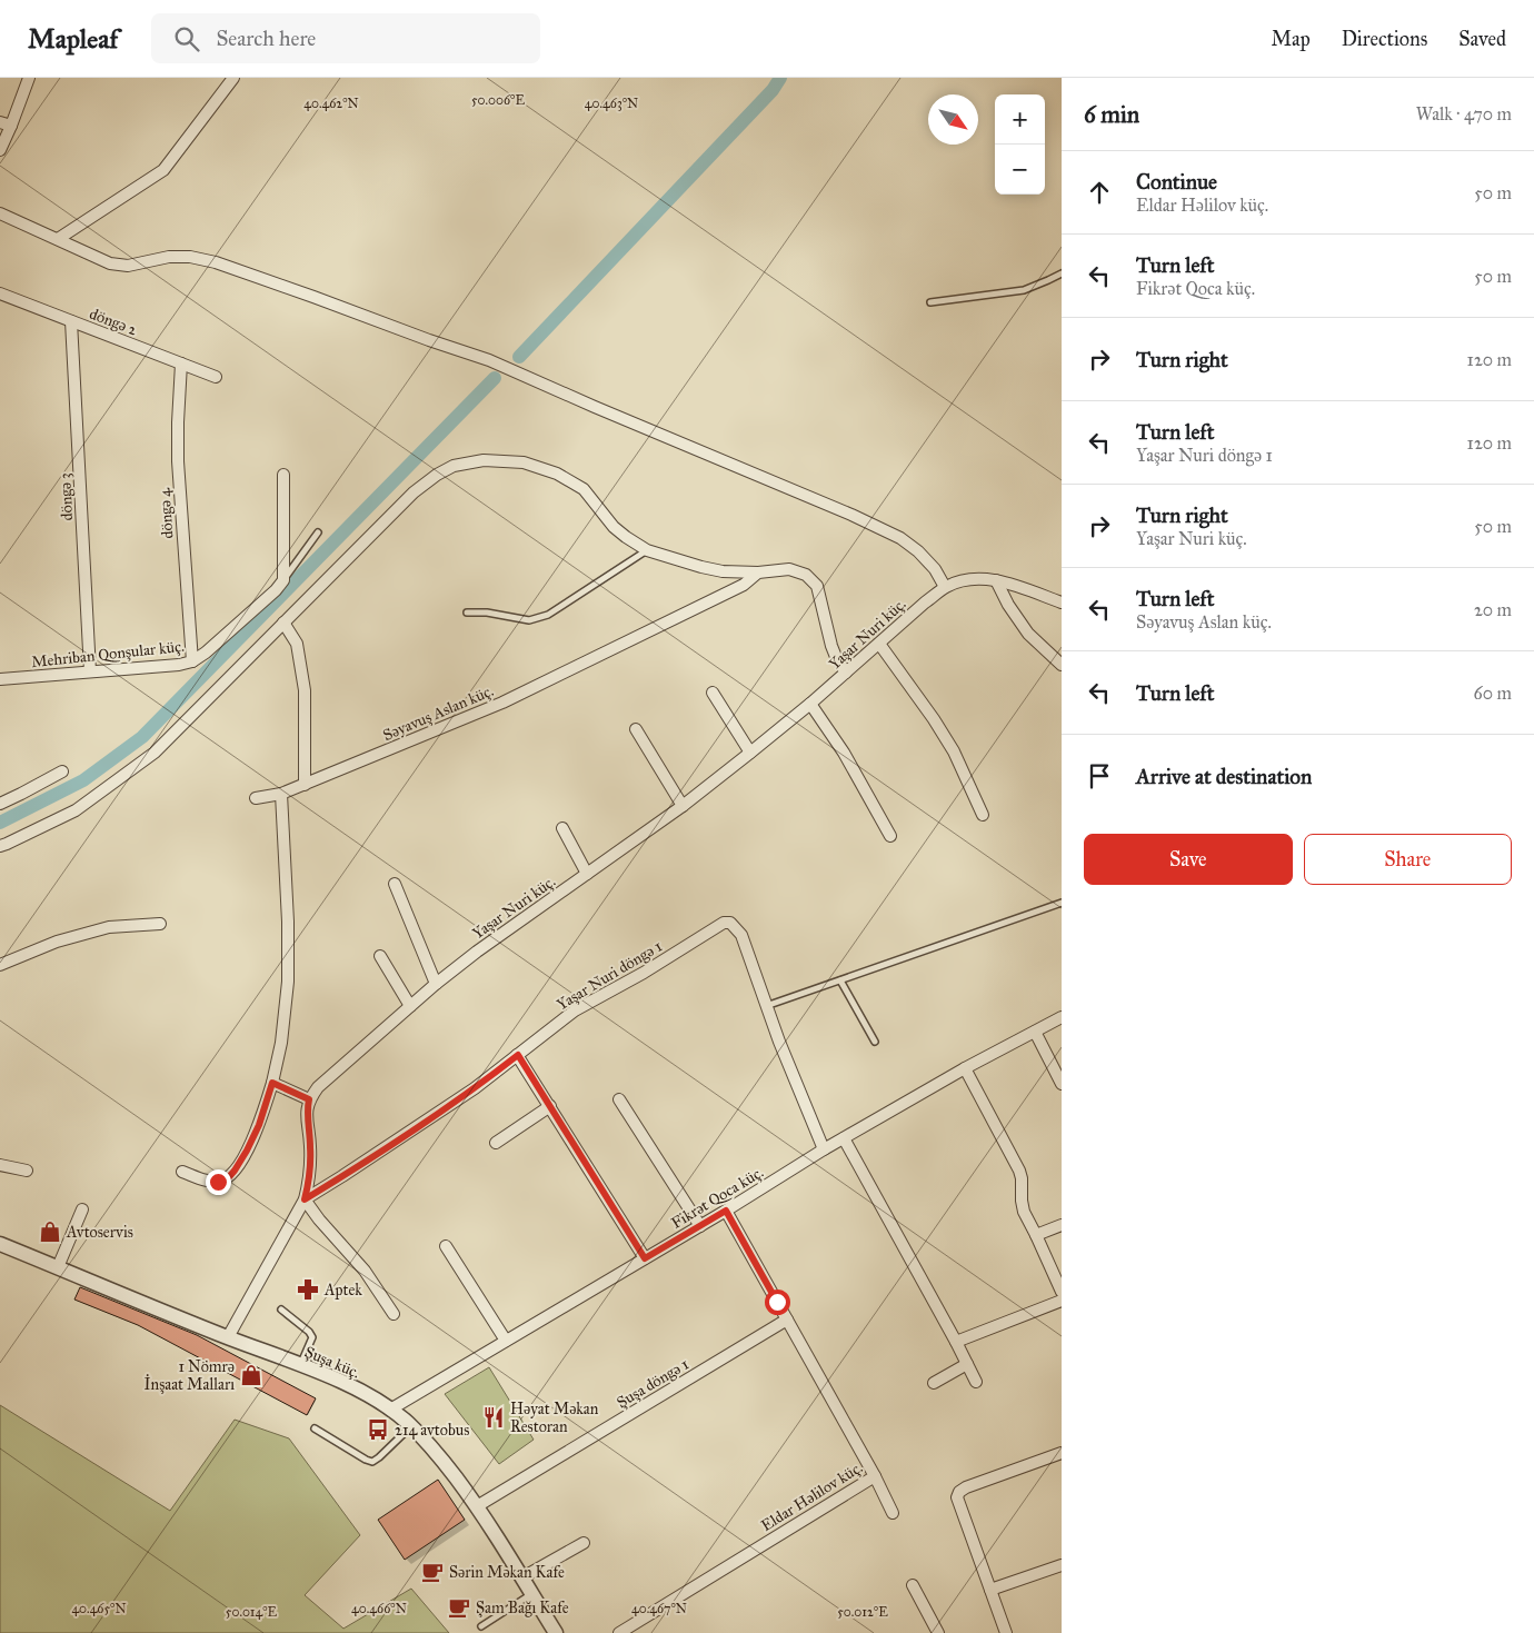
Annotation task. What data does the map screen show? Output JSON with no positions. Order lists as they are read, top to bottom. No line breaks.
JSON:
{"streets":{"street":["döngə 2","döngə 3","döngə 4","Yaşar Nuri küç.","Mehriban Qonşular küç.","Səyavuş Aslan küç.","Yaşar Nuri döngə 1","Fikrət Qoca küç.","Şuşa küç.","Şuşa döngə 1","Eldar Həlilov küç."]},"crossings":[["döngə 2","döngə 3"],["döngə 2","döngə 4"],["döngə 3","Mehriban Qonşular küç."],["döngə 4","Mehriban Qonşular küç."],["Yaşar Nuri küç.","Səyavuş Aslan küç."],["Yaşar Nuri döngə 1","Fikrət Qoca küç."],["Fikrət Qoca küç.","Şuşa küç."],["Fikrət Qoca küç.","Eldar Həlilov küç."],["Şuşa küç.","Şuşa döngə 1"],["Şuşa döngə 1","Eldar Həlilov küç."]],"places":{"shop":["Avtoservis","1 Nömrə İnşaat Malları"],"pharmacy":["Aptek"],"restaurant":["Həyat Məkan Restoran"],"bus stop":["214 avtobus"],"cafe":["Sərin Məkan Kafe","Şam Bağı Kafe"]},"north":"bottom right","page":{"header":"Mapleaf","search":"Search here","nav":["Map","Directions","Saved"],"heading":["6 min","Walk · 470 m"],"map_buttons":["+","−"],"list":[["Continue","Eldar Həlilov küç.","50 m"],["Turn left","Fikrət Qoca küç.","50 m"],["Turn right","120 m"],["Turn left","Yaşar Nuri döngə 1","120 m"],["Turn right","Yaşar Nuri küç.","50 m"],["Turn left","Səyavuş Aslan küç.","20 m"],["Turn left","60 m"],"Arrive at destination"],"buttons":["Save","Share"]},"coordinates":["50.006°E","40.462°N","40.463°N","40.465°N","40.466°N","40.467°N","50.014°E","50.012°E"]}
